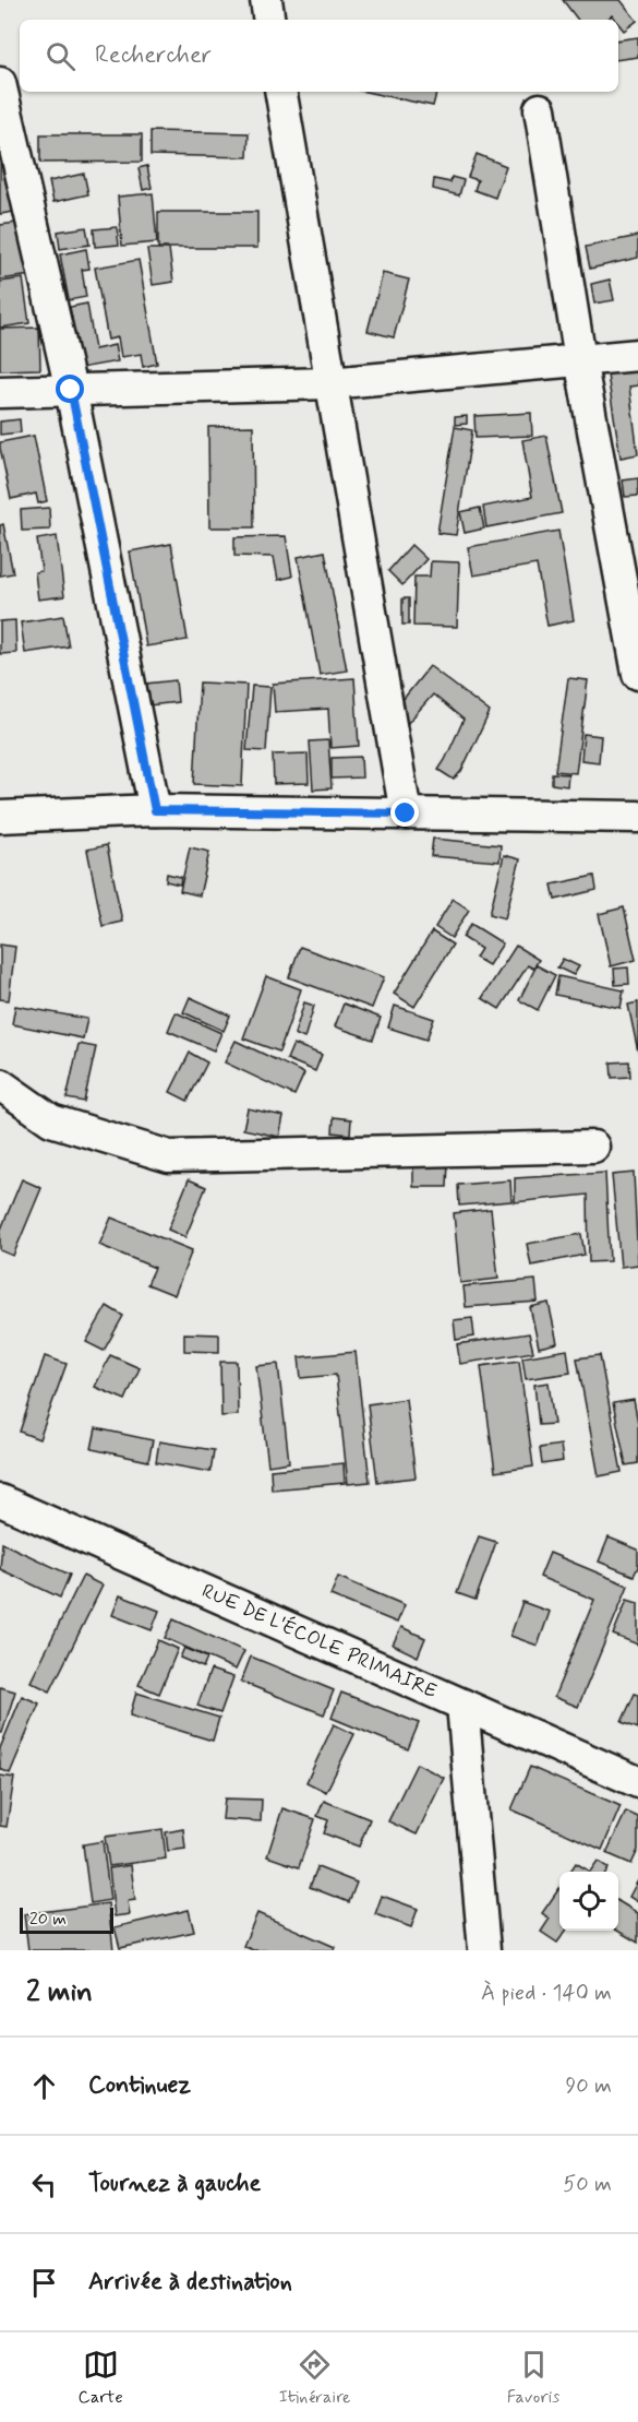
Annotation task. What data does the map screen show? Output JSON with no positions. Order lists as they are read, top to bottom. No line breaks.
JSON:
{"streets":{"street":["RUE DE L'ÉCOLE PRIMAIRE"]},"scale_bar":"20 m","page":{"search":"Rechercher","scale":"20 m","heading":["2 min","À pied · 140 m"],"list":[["Continuez","90 m"],["Tournez à gauche","50 m"],"Arrivée à destination"],"nav":["Carte","Itinéraire","Favoris"]}}
